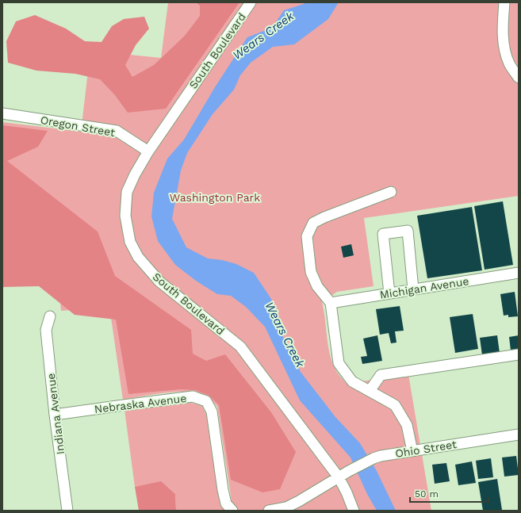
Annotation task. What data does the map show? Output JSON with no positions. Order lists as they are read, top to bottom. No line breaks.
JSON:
{"streets":{"street":["South Boulevard","Oregon Street","Michigan Avenue","Nebraska Avenue","Indiana Avenue","Ohio Street"]},"crossings":[["South Boulevard","Oregon Street"],["South Boulevard","Ohio Street"],["Nebraska Avenue","Indiana Avenue"]],"water":["Wears Creek"],"parks":["Washington Park"],"scale_bar":"50 m"}
